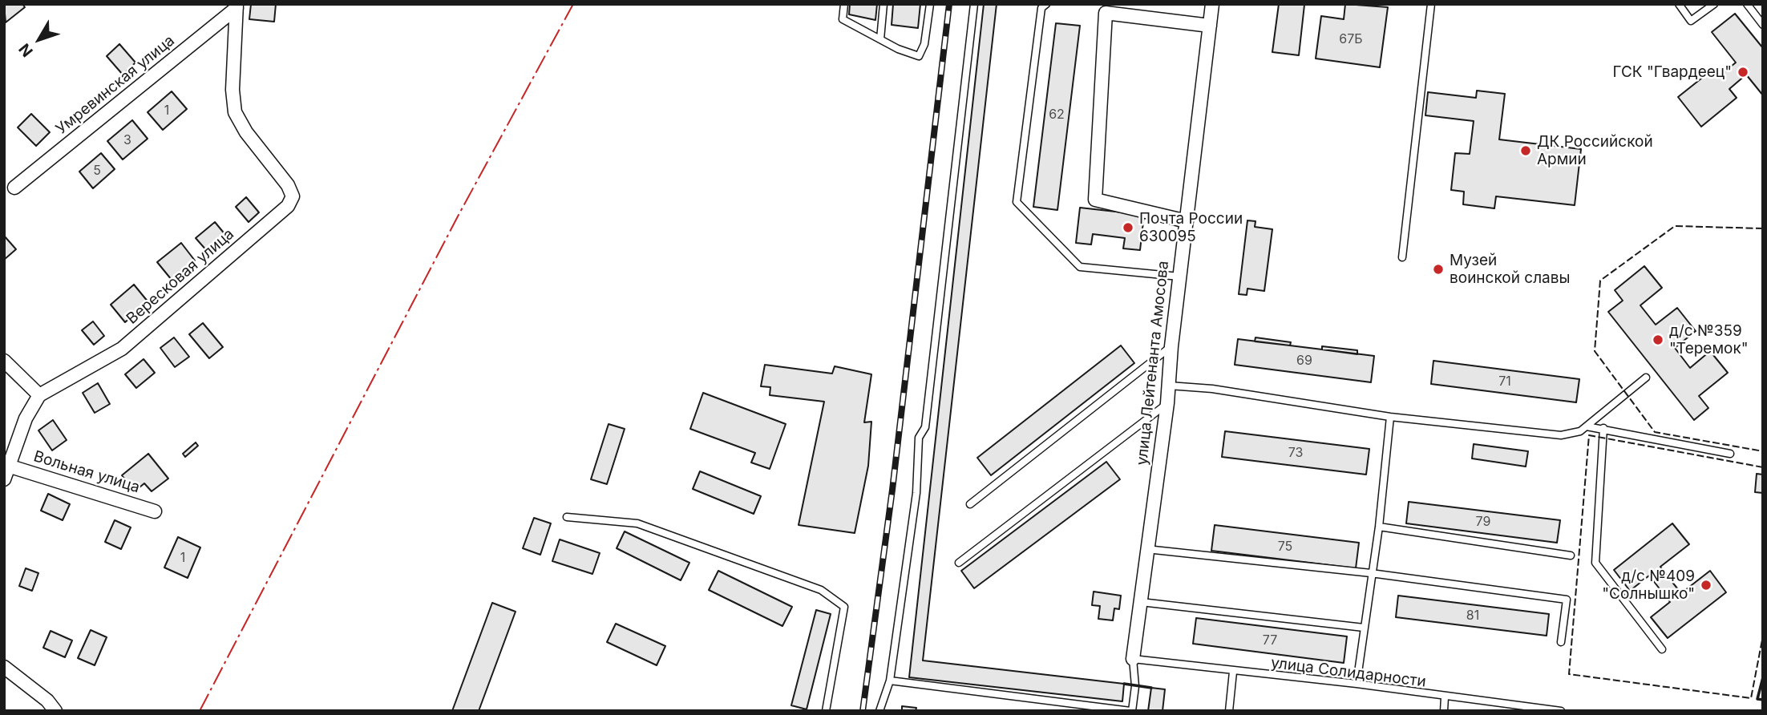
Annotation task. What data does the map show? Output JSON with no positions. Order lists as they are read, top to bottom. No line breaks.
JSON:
{"streets":{"street":["Умревинская улица","Вересковая улица","улица Лейтенанта Амосова","Вольная улица"],"lane":["улица Солидарности"]},"crossings":[["Умревинская улица","Вересковая улица"],["улица Лейтенанта Амосова","улица Солидарности"]],"places":["ГСК \"Гвардеец\"","ДК Российской Армии","Почта России 630095","Музей воинской славы","д/с №359 \"Теремок\"","д/с №409 \"Солнышко\""],"house_numbers":["67Б","1","62","3","5","69","71","73","79","75","1","81","77"],"north":"bottom left"}
